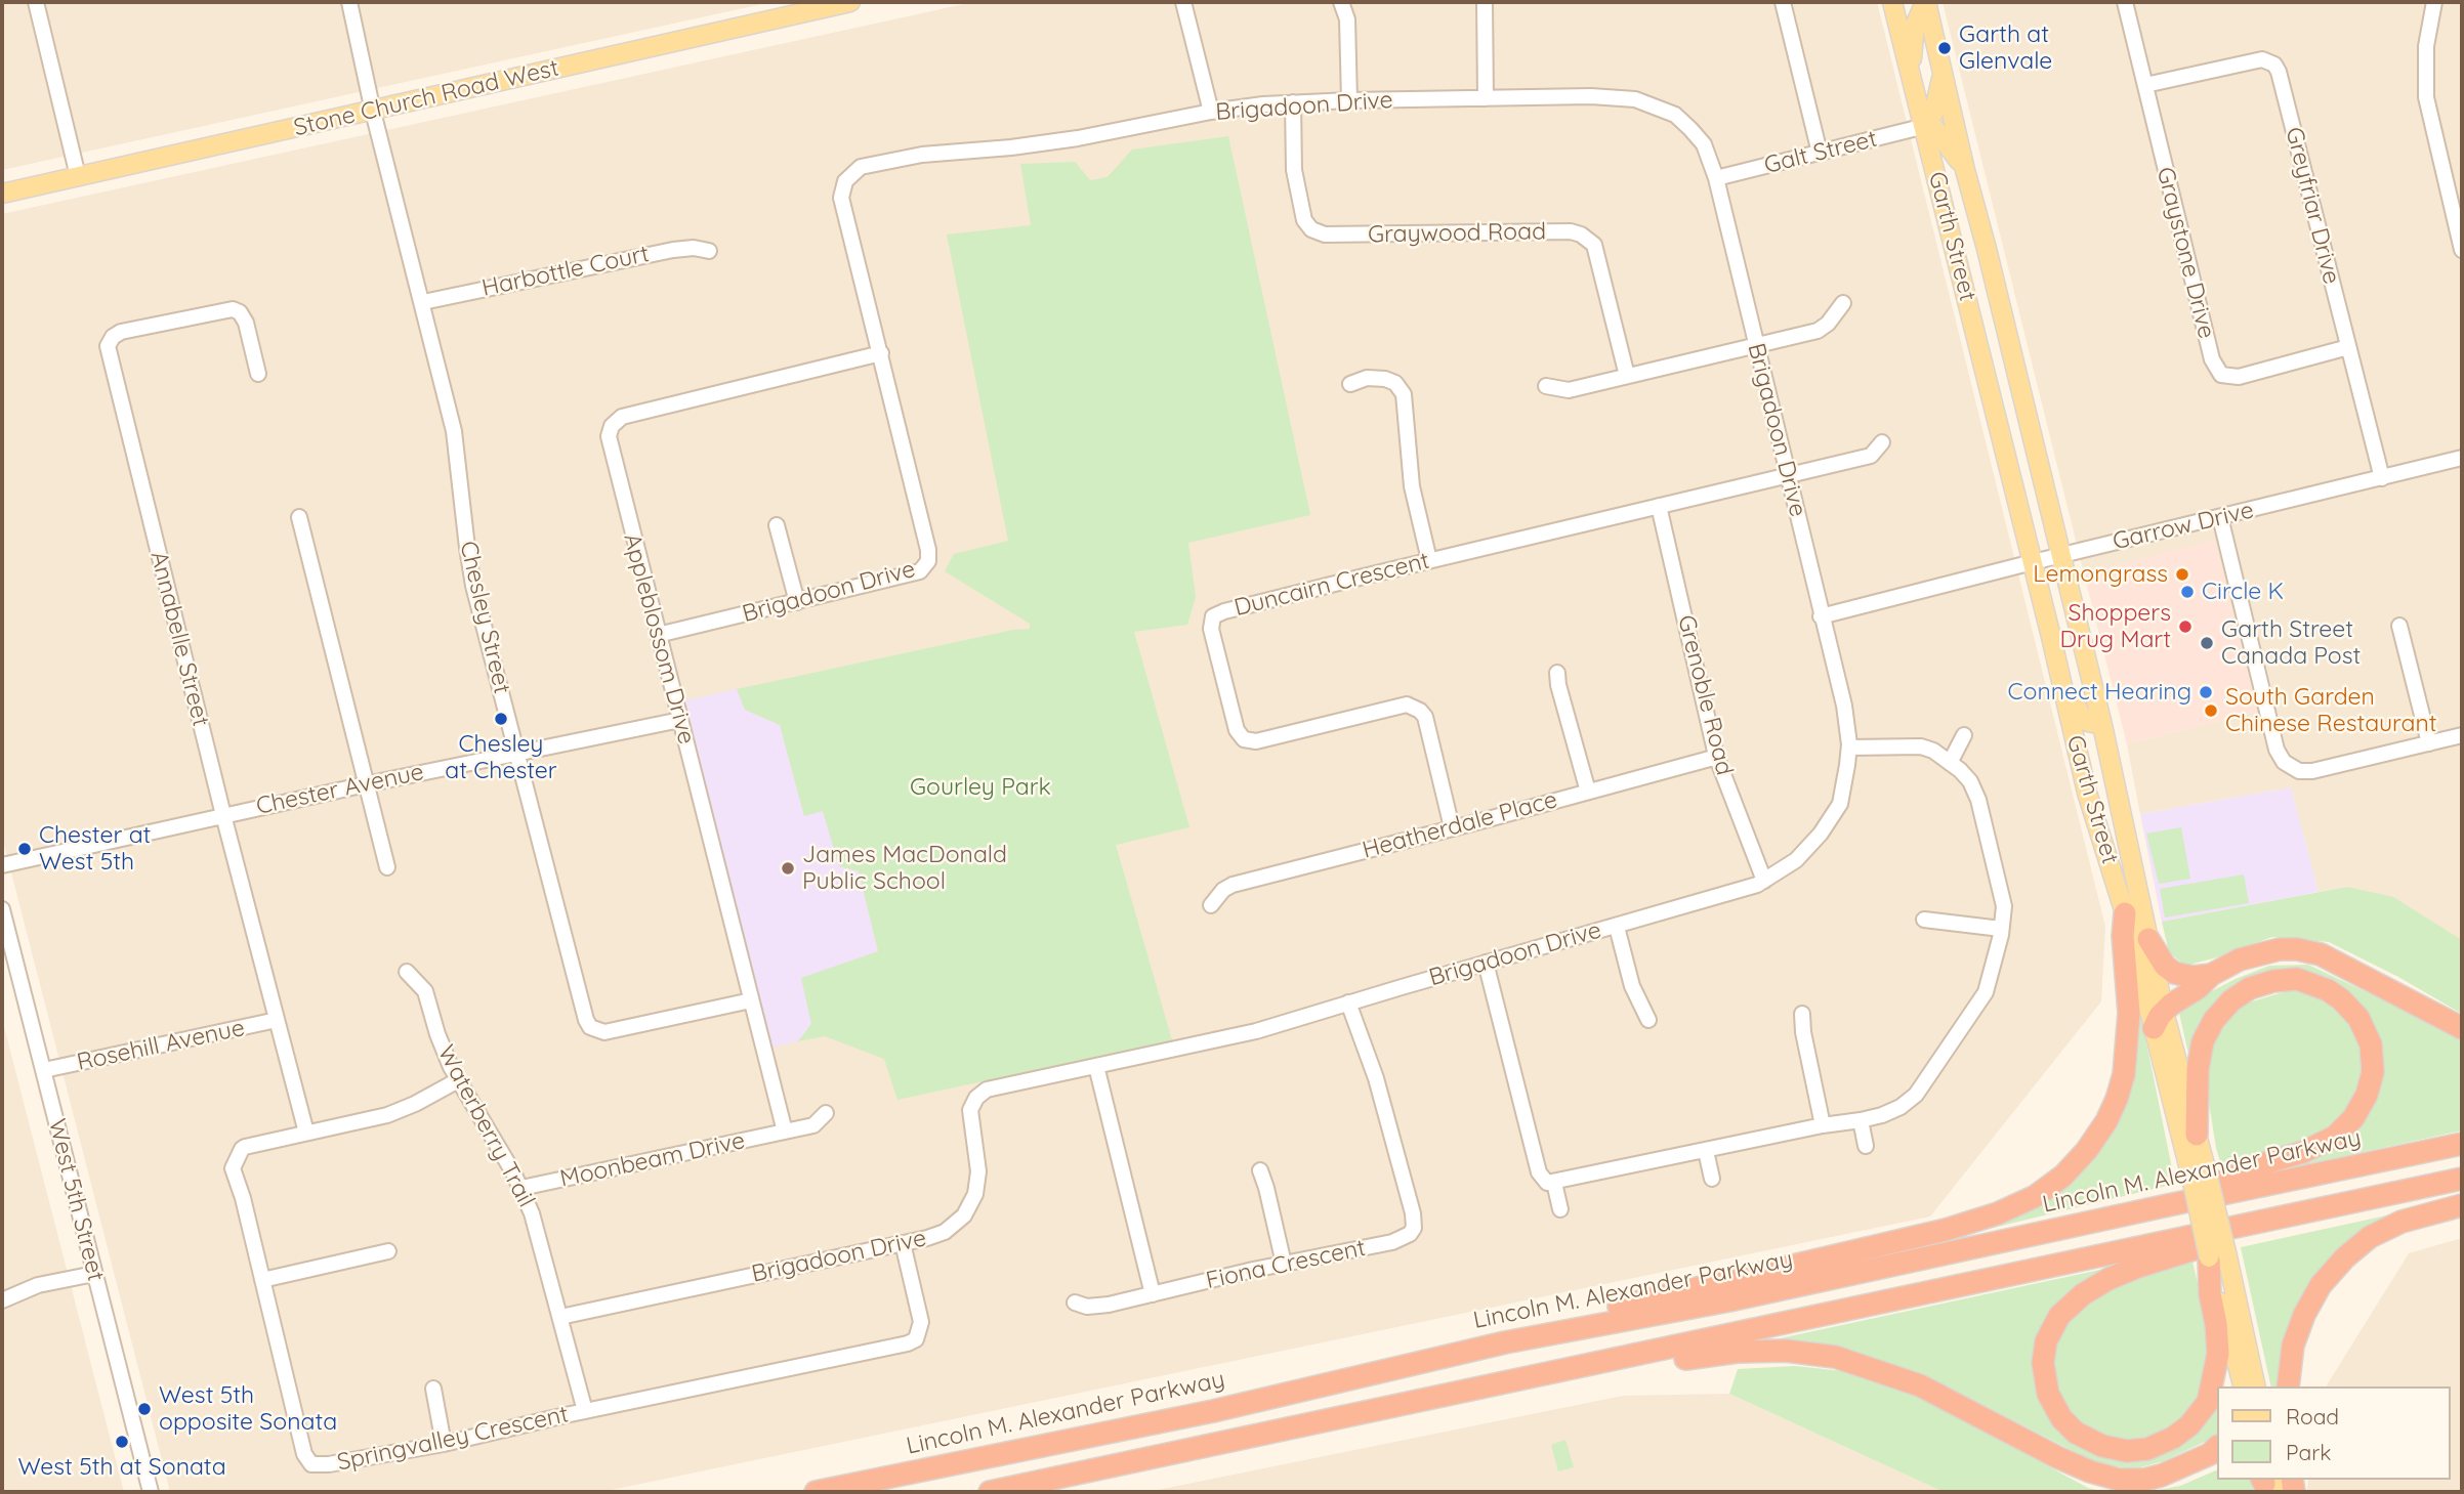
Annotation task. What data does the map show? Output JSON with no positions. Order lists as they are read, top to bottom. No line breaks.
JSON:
{"streets":{"highway":["Lincoln M. Alexander Parkway"],"main road":["Stone Church Road West","Garth Street"],"street":["Brigadoon Drive","Galt Street","Greyfriar Drive","Graywood Road","Graystone Drive","Harbottle Court","Garrow Drive","Duncairn Crescent","Chesley Street","Annabelle Street","Appleblossom Drive","Grenoble Road","Chester Avenue","Heatherdale Place","Rosehill Avenue","Waterberry Trail","Moonbeam Drive","West 5th Street","Fiona Crescent","Springvalley Crescent"]},"crossings":[["Stone Church Road West","Chesley Street"],["Brigadoon Drive","Galt Street"],["Brigadoon Drive","Graywood Road"],["Brigadoon Drive","Garrow Drive"],["Brigadoon Drive","Duncairn Crescent"],["Brigadoon Drive","Appleblossom Drive"],["Brigadoon Drive","Grenoble Road"],["Brigadoon Drive","Waterberry Trail"],["Brigadoon Drive","Fiona Crescent"],["Brigadoon Drive","Springvalley Crescent"],["Galt Street","Garth Street"],["Greyfriar Drive","Graystone Drive"],["Greyfriar Drive","Garrow Drive"],["Garth Street","Garrow Drive"],["Harbottle Court","Chesley Street"],["Duncairn Crescent","Grenoble Road"],["Duncairn Crescent","Heatherdale Place"],["Chesley Street","Appleblossom Drive"],["Chesley Street","Chester Avenue"],["Annabelle Street","Chester Avenue"],["Annabelle Street","Rosehill Avenue"],["Annabelle Street","Springvalley Crescent"],["Appleblossom Drive","Chester Avenue"],["Appleblossom Drive","Moonbeam Drive"],["Grenoble Road","Heatherdale Place"],["Rosehill Avenue","West 5th Street"],["Waterberry Trail","Moonbeam Drive"],["Waterberry Trail","Springvalley Crescent"]],"parks":["Gourley Park"],"places":["Garth at Glenvale","Lemongrass","Circle K","Shoppers Drug Mart","Garth Street Canada Post","Connect Hearing","South Garden Chinese Restaurant","Chesley at Chester","Chester at West 5th","James MacDonald Public School","West 5th opposite Sonata","West 5th at Sonata"],"legend":["Road","Park"]}
